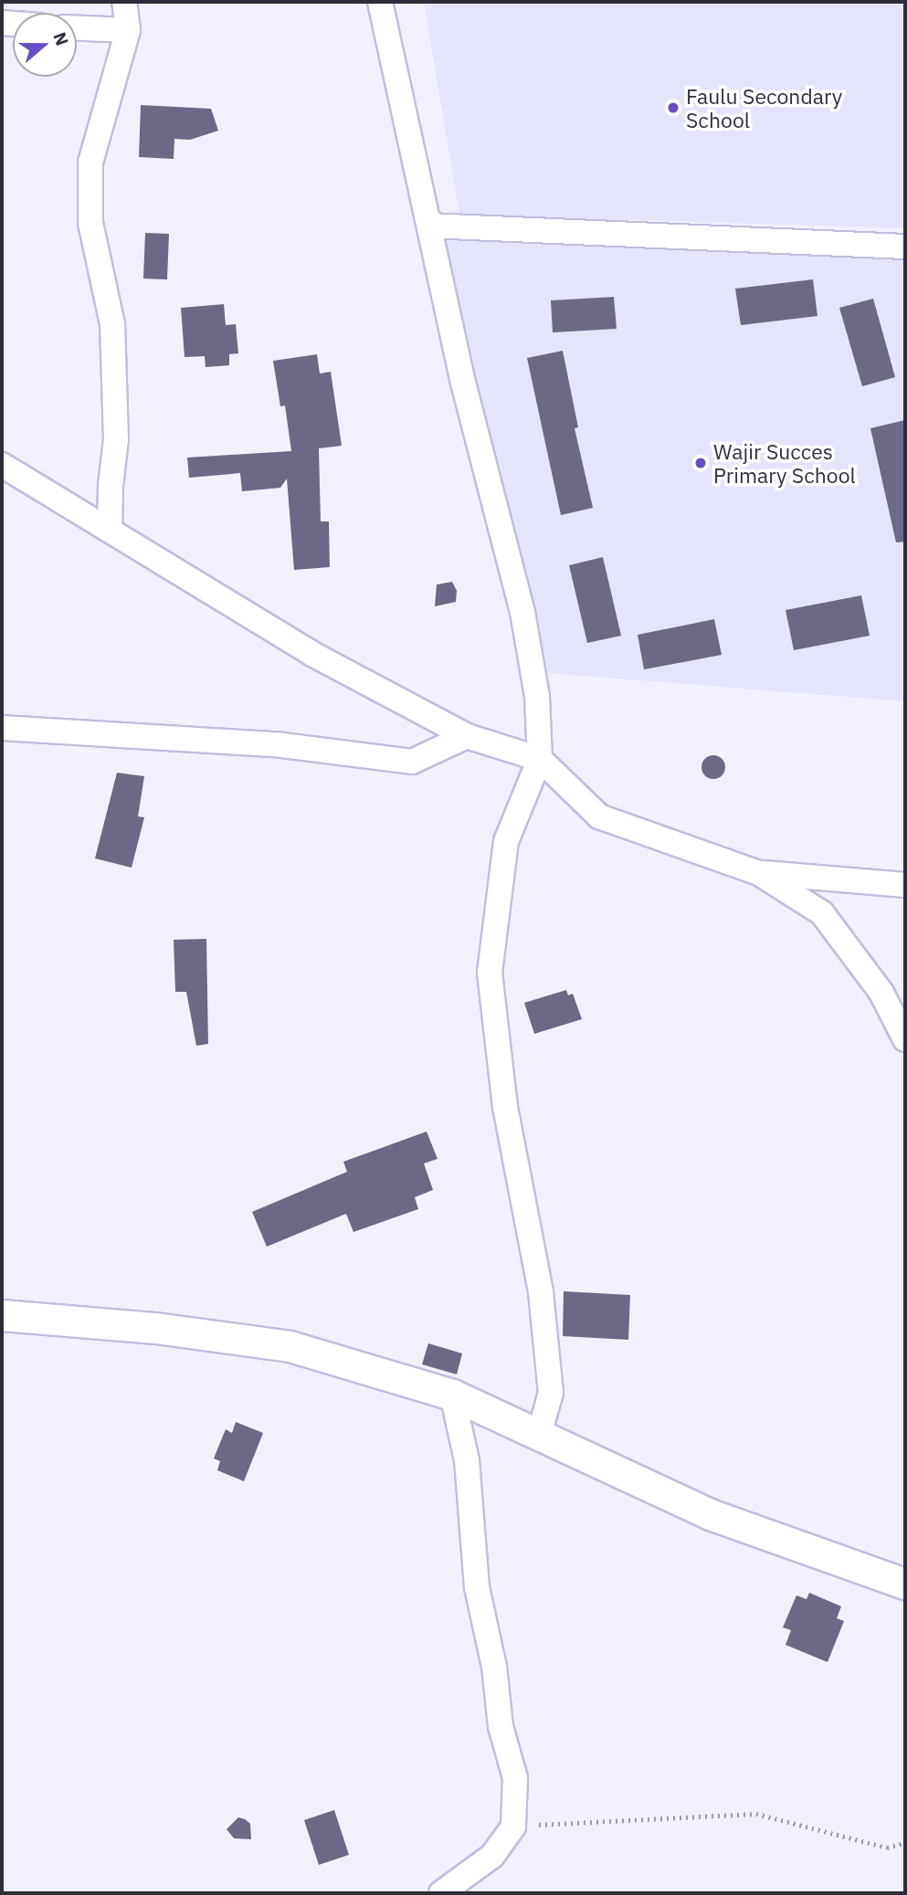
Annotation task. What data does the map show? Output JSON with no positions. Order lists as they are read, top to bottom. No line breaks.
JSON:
{"places":["Faulu Secondary School","Wajir Succes Primary School"],"north":"right"}
